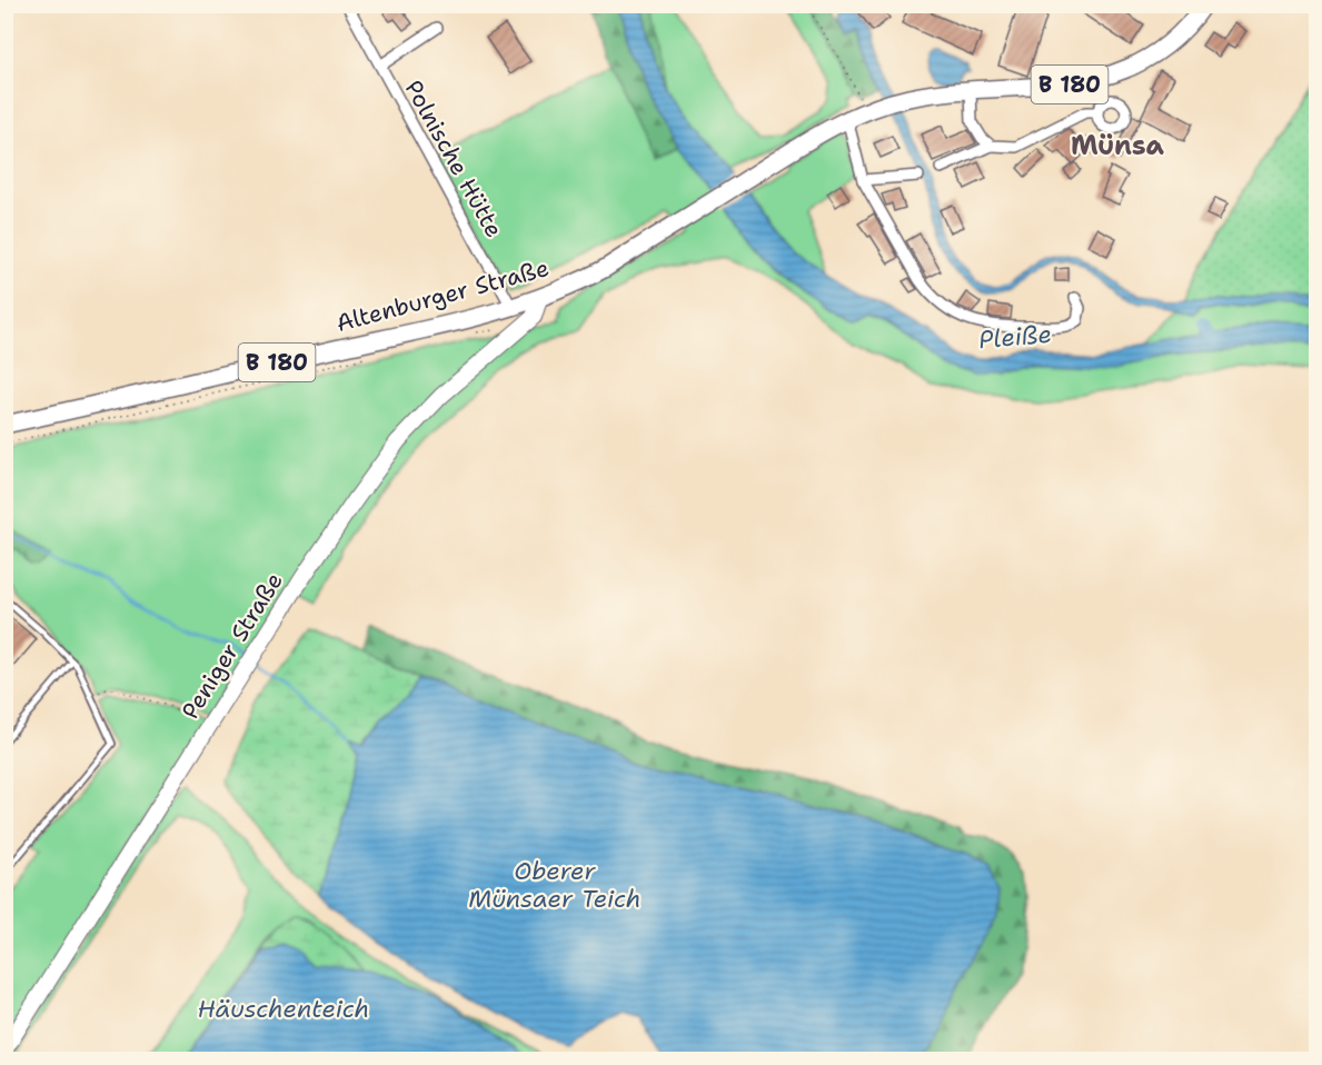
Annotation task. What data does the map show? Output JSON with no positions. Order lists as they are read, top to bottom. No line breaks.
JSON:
{"streets":{"main road":["B 180","Altenburger Straße"],"street":["Polnische Hütte","Peniger Straße"]},"crossings":[["B 180","Altenburger Straße"],["Polnische Hütte","Altenburger Straße"],["Altenburger Straße","Peniger Straße"]],"districts":["Münsa"],"water":["Pleiße","Oberer Münsaer Teich","Häuschenteich"]}
